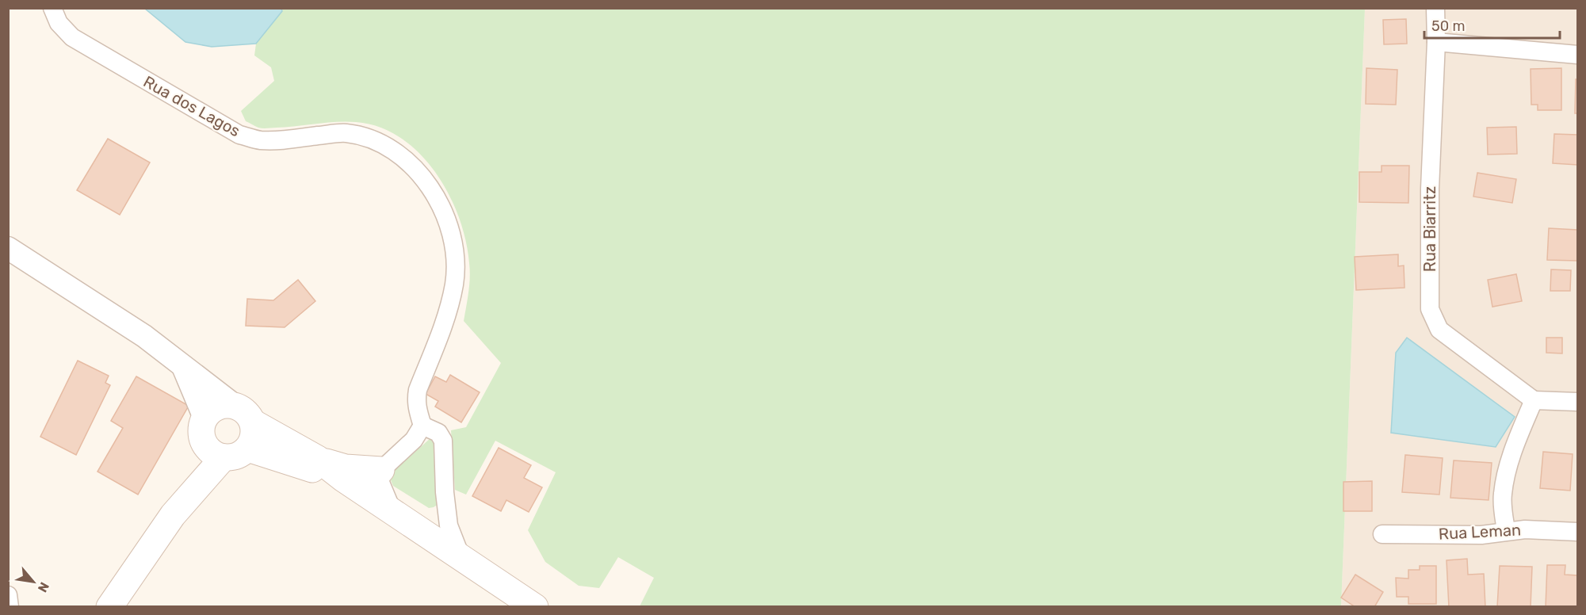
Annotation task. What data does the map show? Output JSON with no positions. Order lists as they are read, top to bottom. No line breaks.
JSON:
{"streets":{"street":["Rua dos Lagos","Rua Biarritz","Rua Leman"]},"scale_bar":"50 m","north":"bottom right"}
